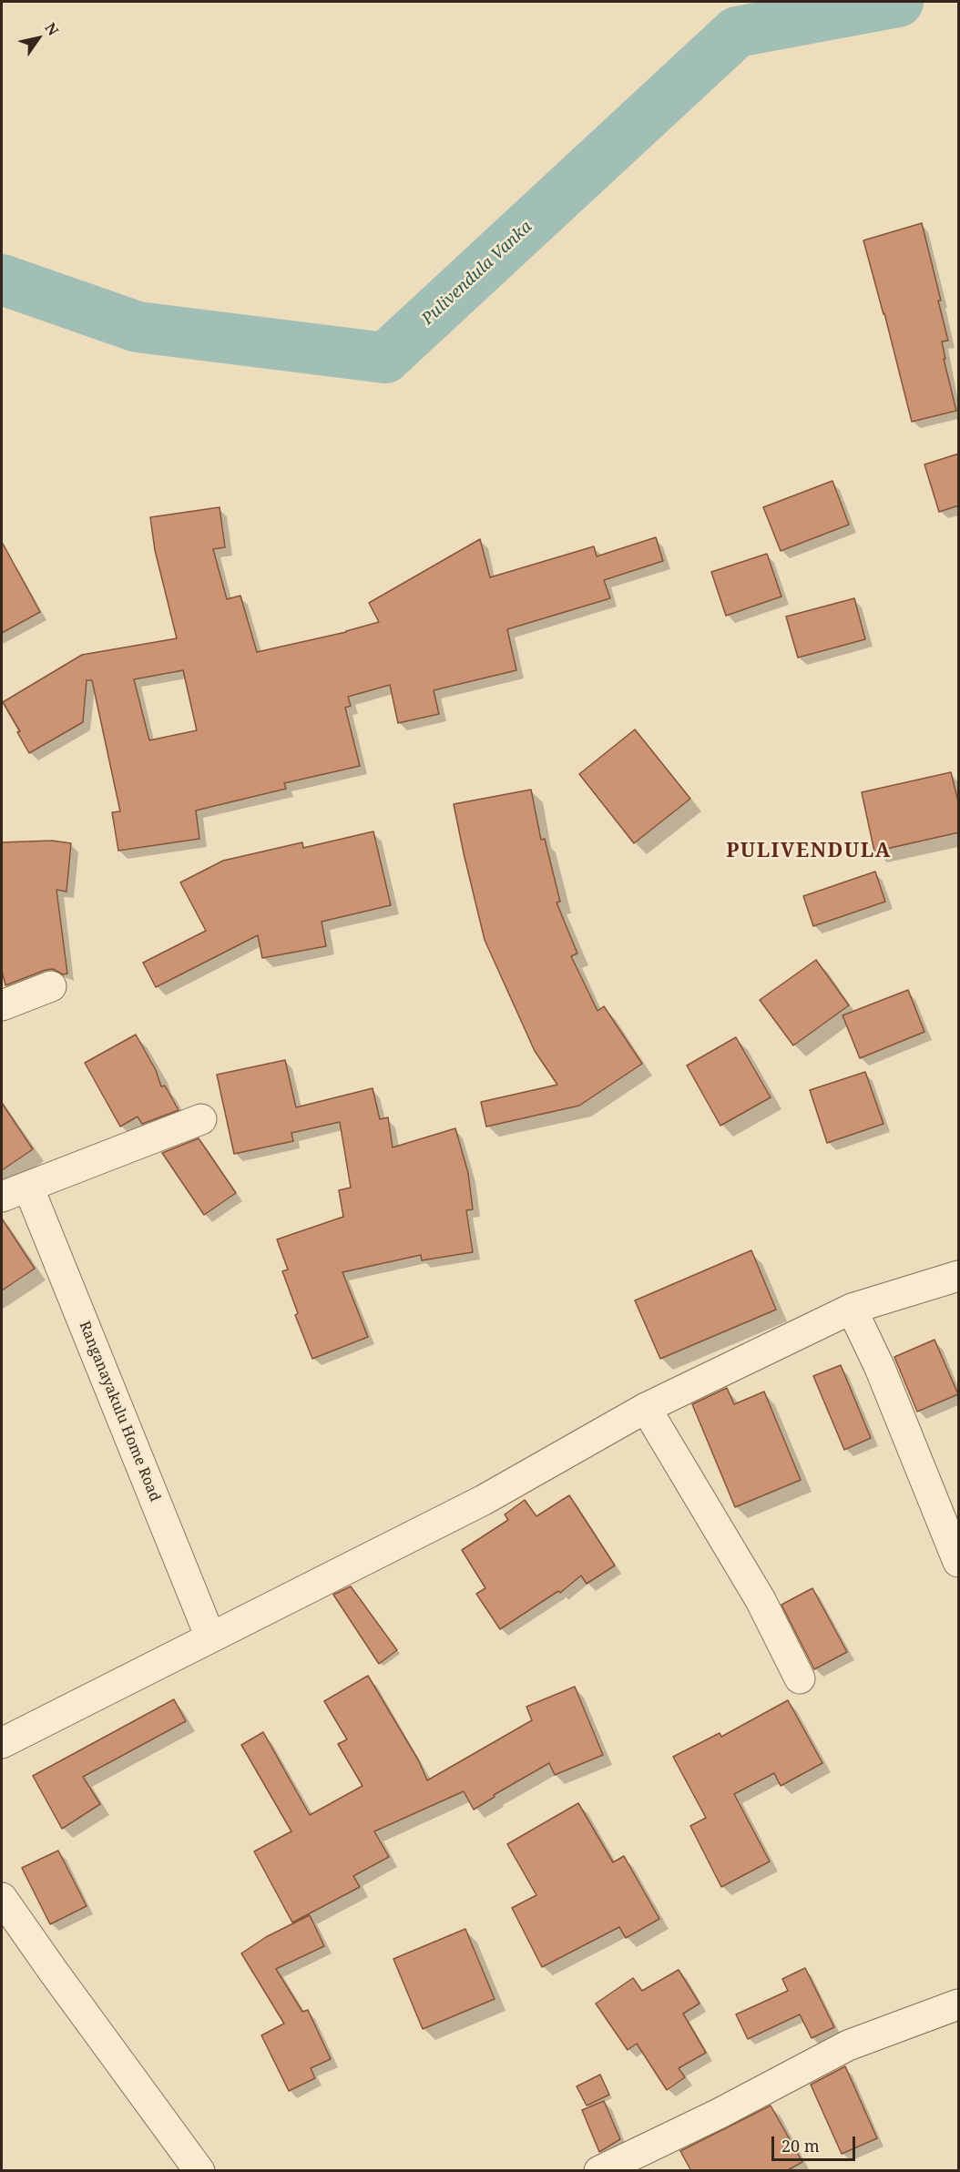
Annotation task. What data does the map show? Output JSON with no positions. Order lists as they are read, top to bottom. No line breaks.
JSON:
{"streets":{"street":["Ranganayakulu Home Road"]},"districts":["PULIVENDULA"],"water":["Pulivendula Vanka"],"scale_bar":"20 m","north":"top right"}
